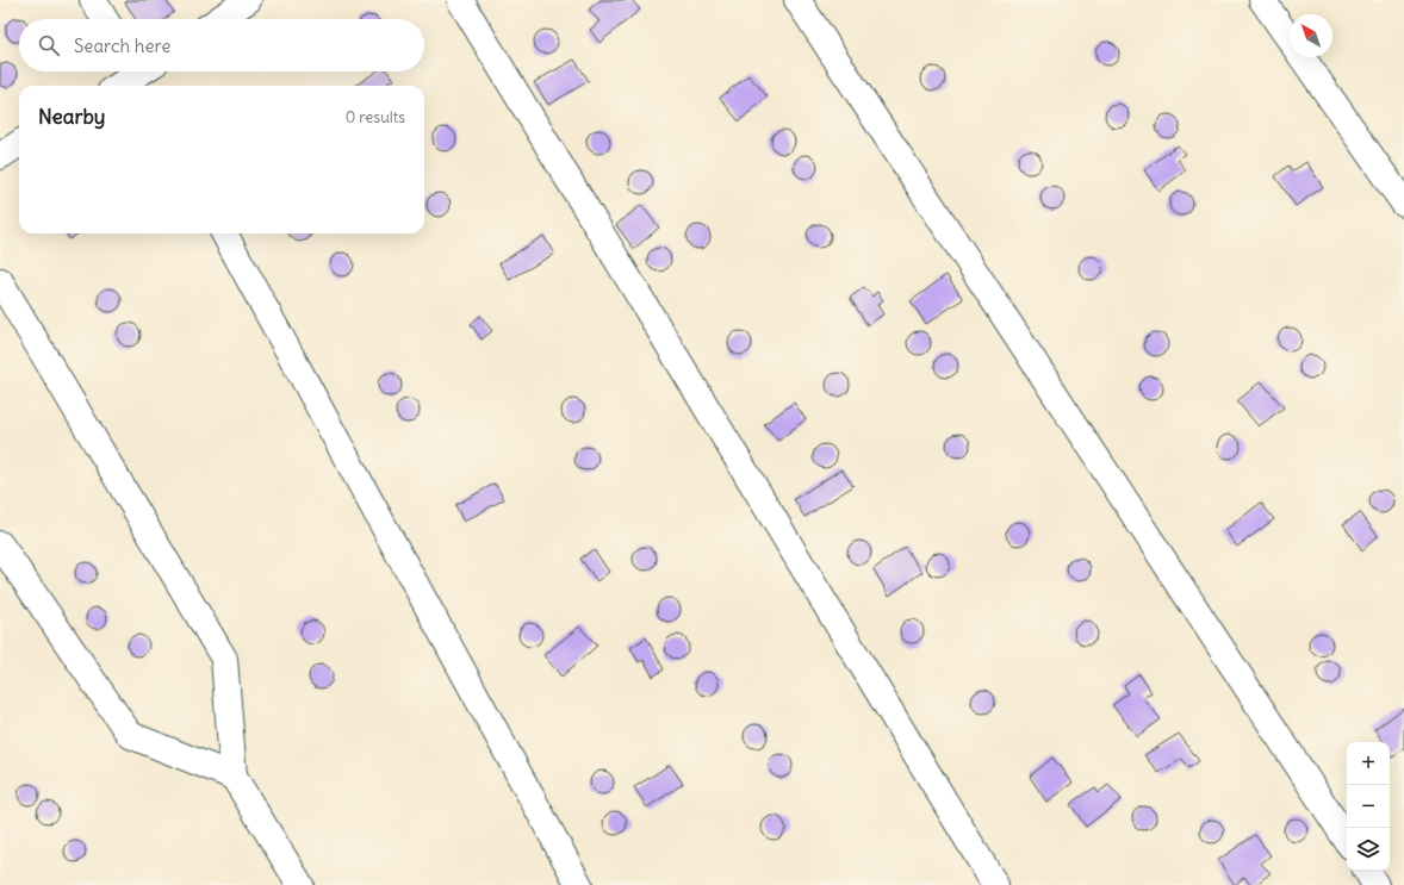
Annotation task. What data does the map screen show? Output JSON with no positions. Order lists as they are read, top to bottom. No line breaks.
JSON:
{"north":"top left","page":{"search":"Search here","heading":["Nearby","0 results"],"map_buttons":["+","−"]}}
